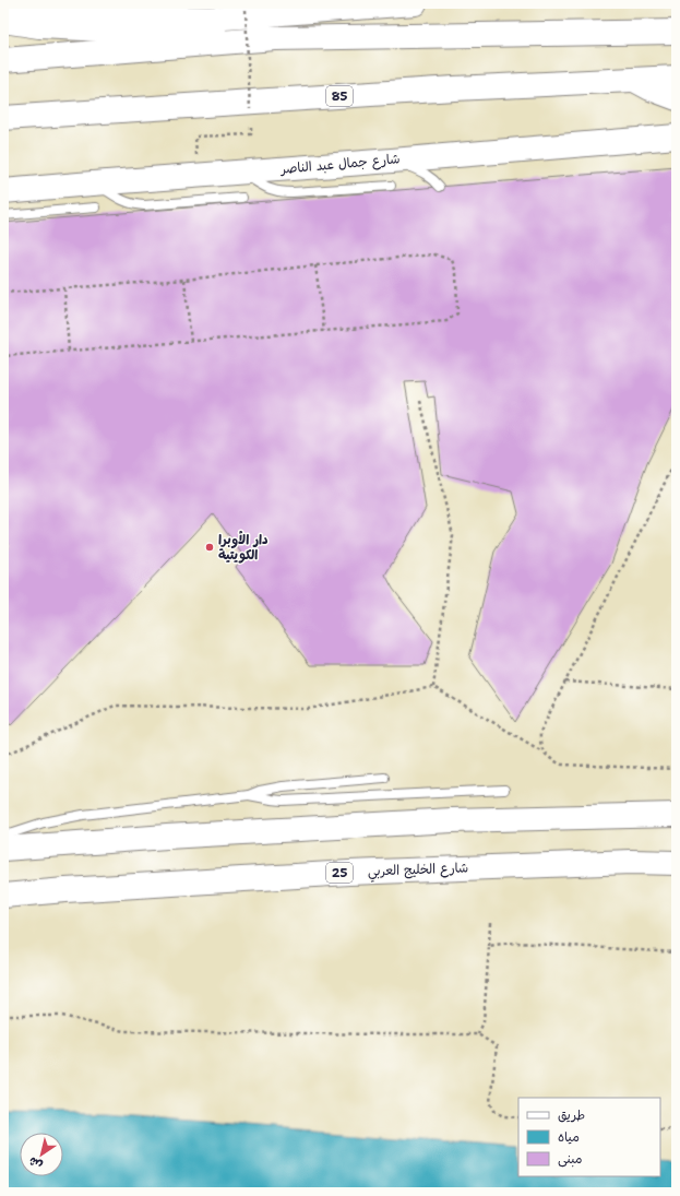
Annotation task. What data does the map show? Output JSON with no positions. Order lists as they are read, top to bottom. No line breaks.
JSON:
{"streets":{"main road":["85","شارع جمال عبد الناصر","شارع الخليج العربي","25"]},"places":["دار الأوبرا الكويتية"],"legend":["طريق","مياه","مبنى"],"north":"bottom left"}
